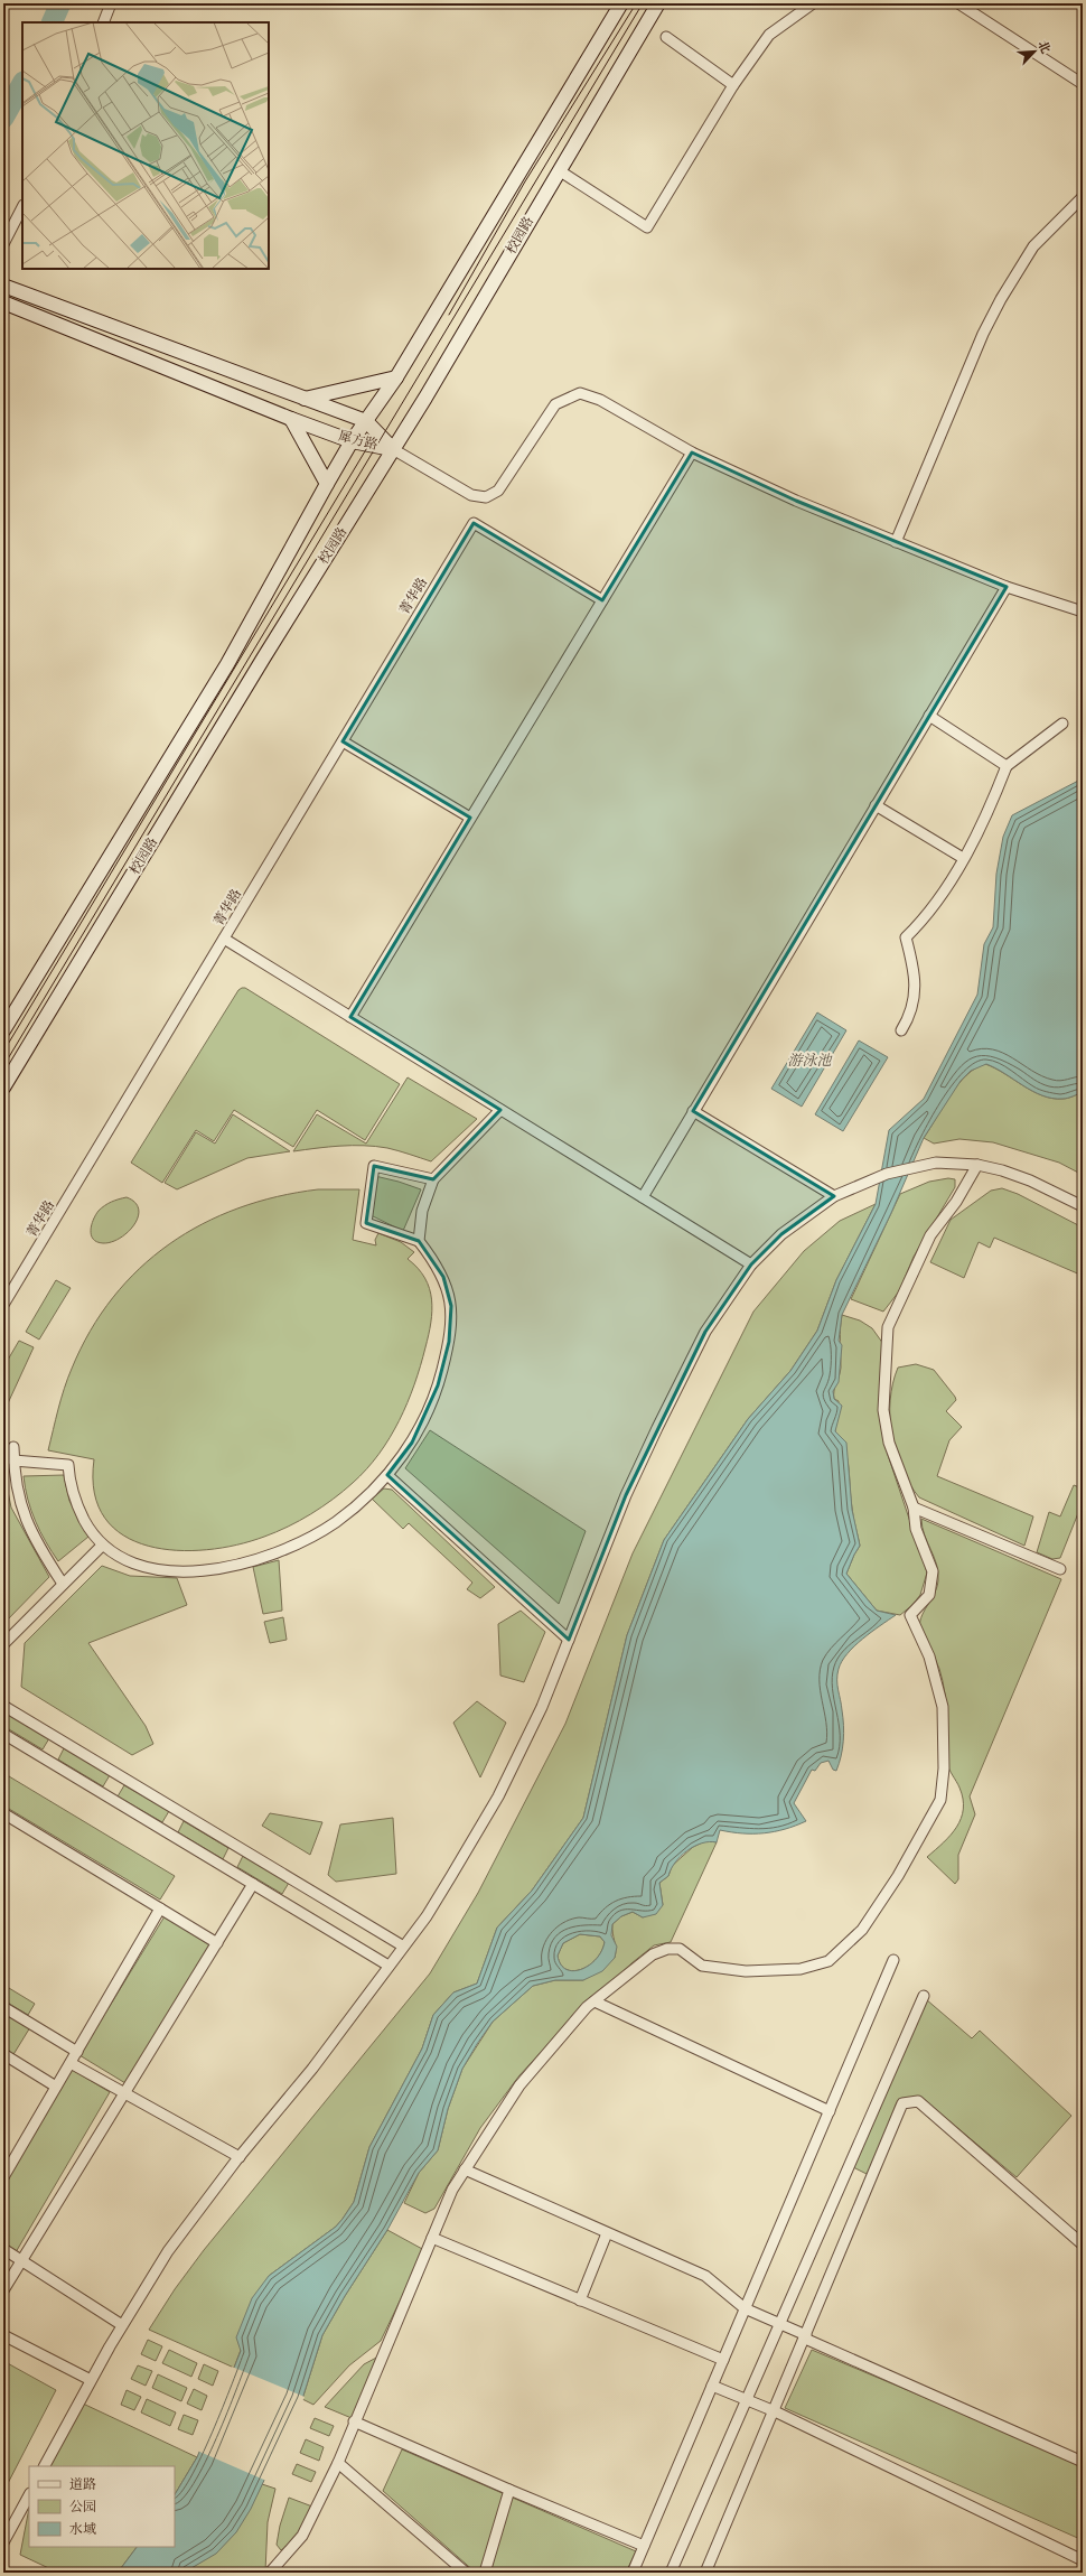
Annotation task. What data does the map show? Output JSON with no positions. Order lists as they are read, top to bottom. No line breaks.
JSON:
{"streets":{"street":["校园路","犀方路","菁华路"]},"crossings":[["校园路","犀方路"]],"water":["游泳池"],"legend":["道路","公园","水域"],"north":"top right"}
